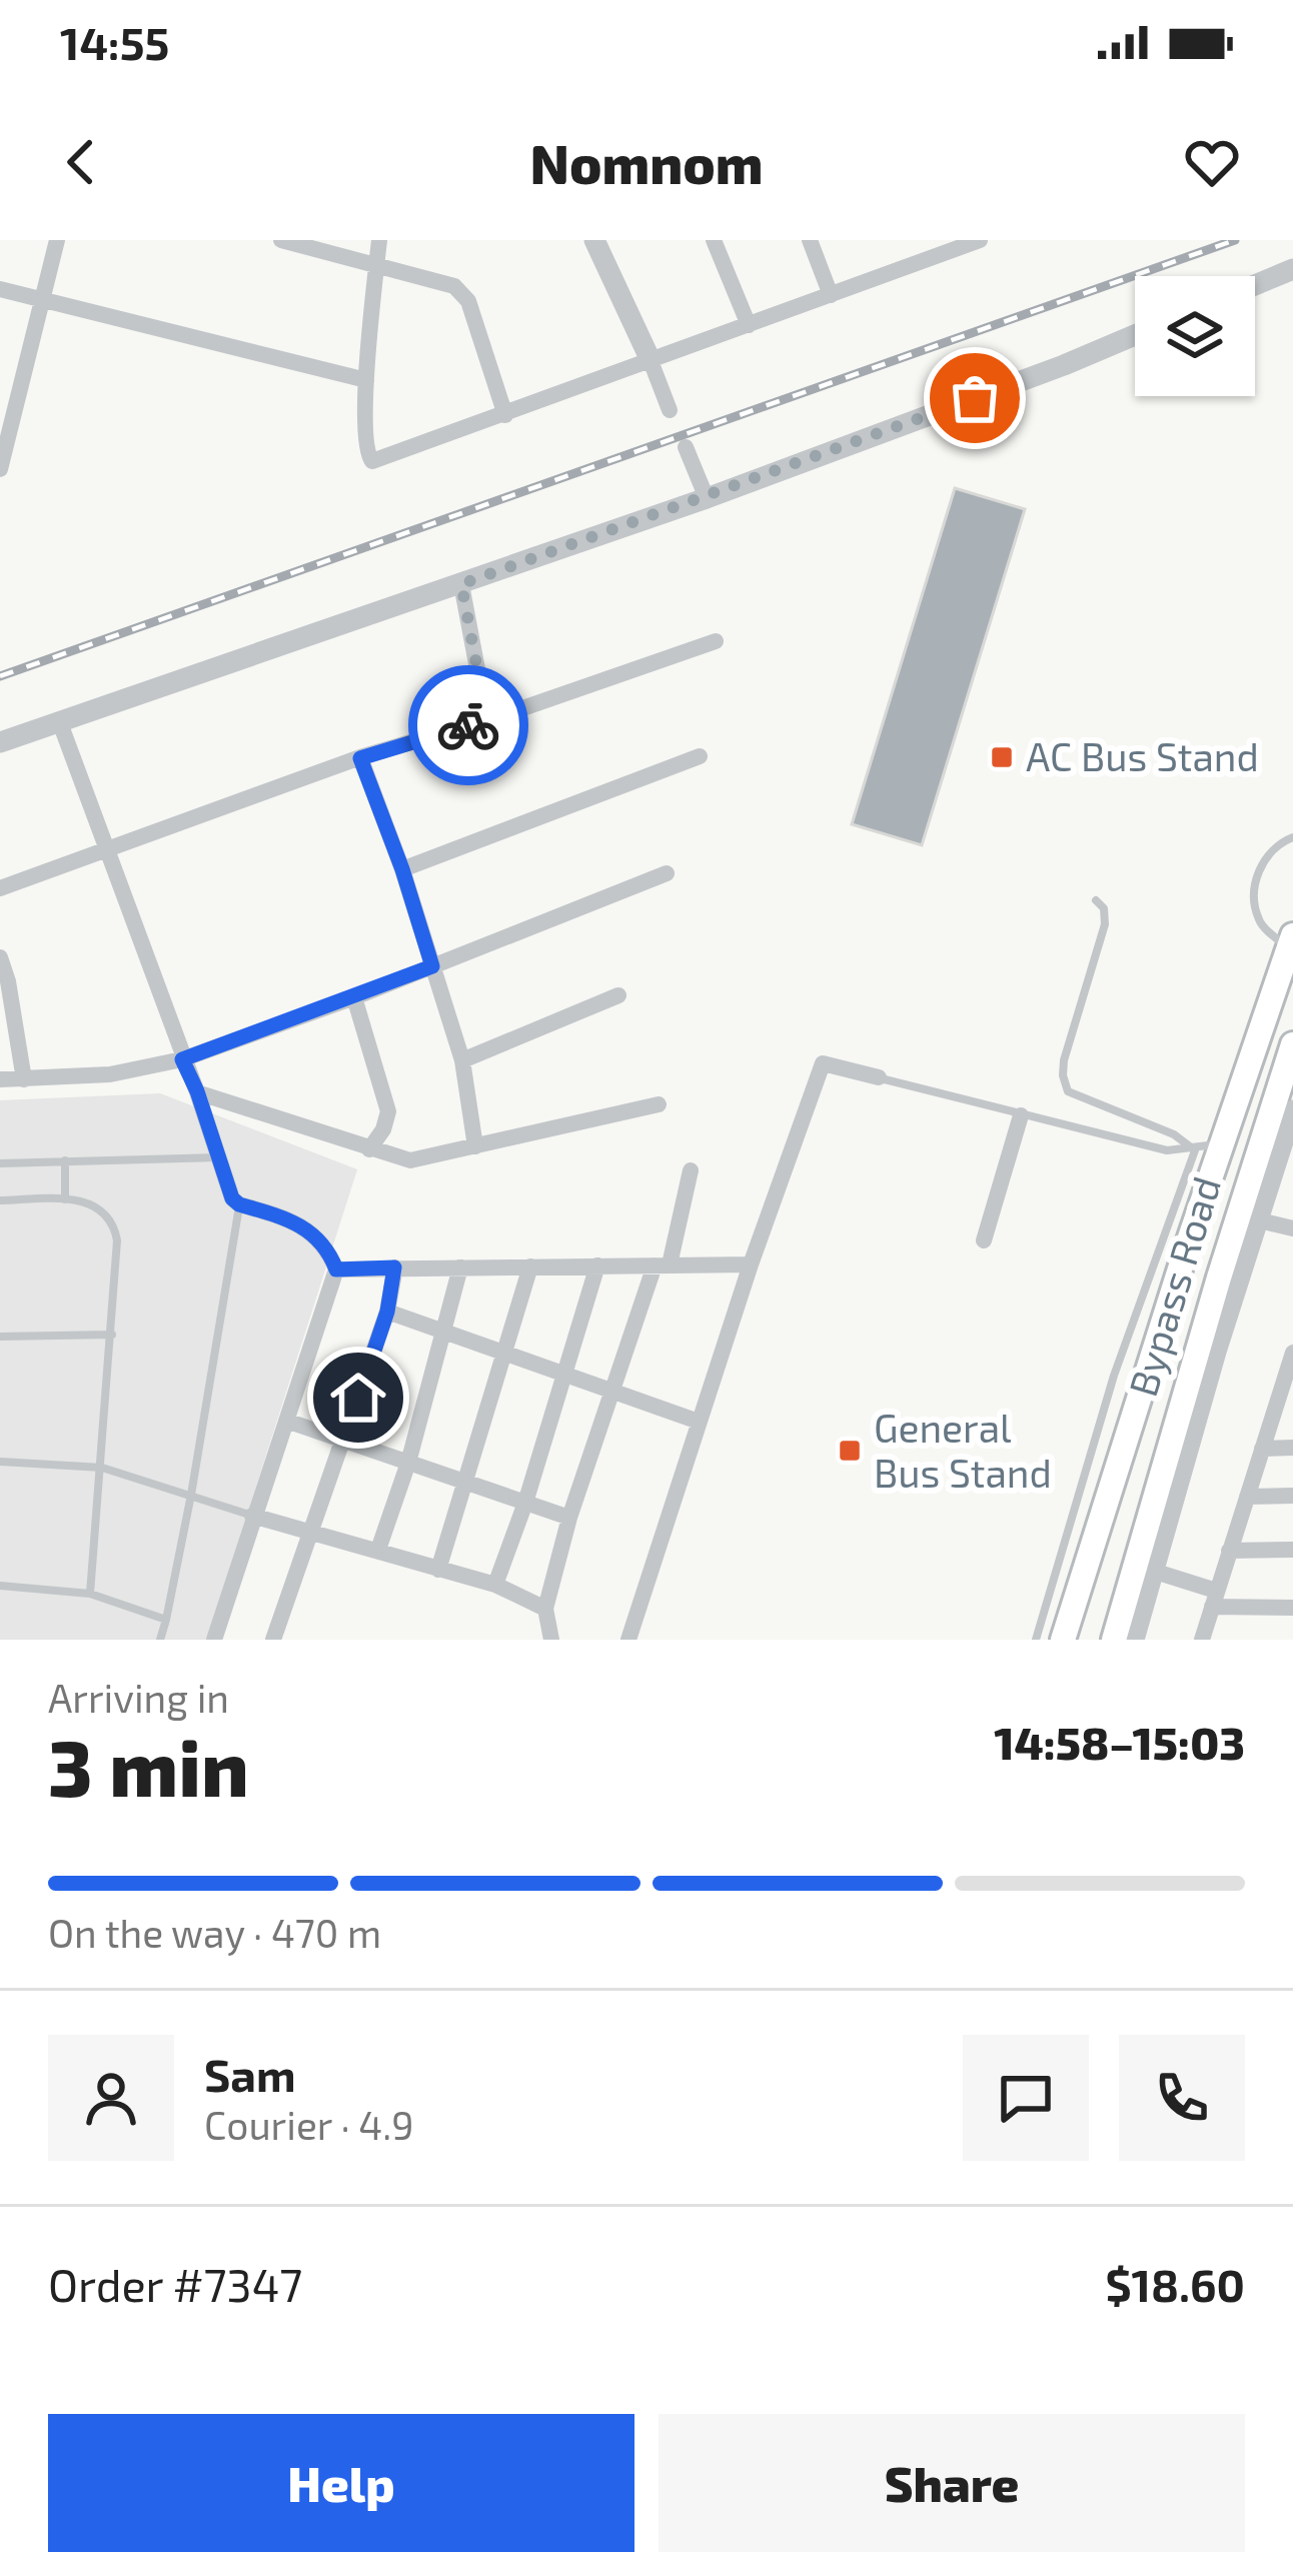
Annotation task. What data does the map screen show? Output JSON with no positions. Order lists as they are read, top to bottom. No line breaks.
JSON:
{"streets":{"main road":["Bypass Road"]},"places":{"transit":["AC Bus Stand","General Bus Stand"]},"page":{"status":"14:55","header":"Nomnom","heading":["3 min","Arriving in","14:58–15:03"],"panel":["Sam","Courier · 4.9","Order #7347","$18.60"],"bar":"On the way · 470 m","buttons":["Help","Share"]}}
